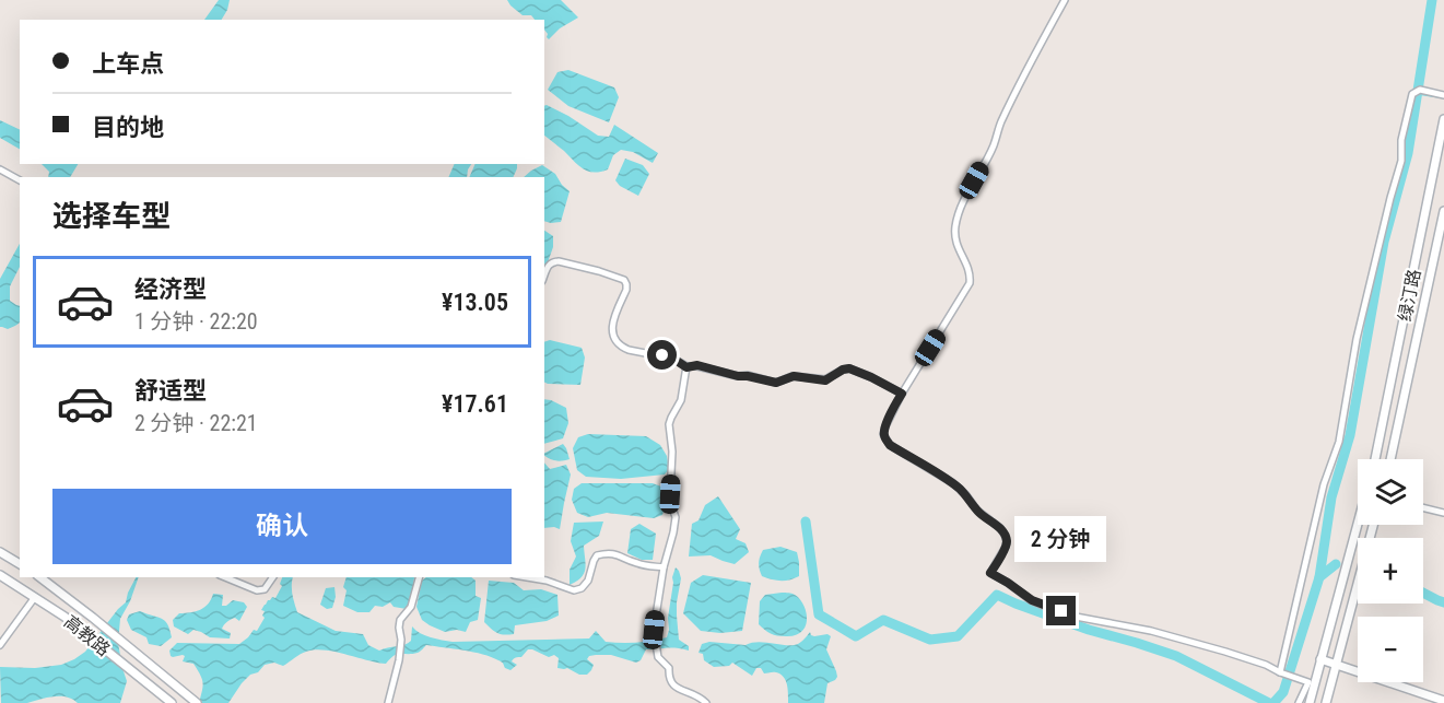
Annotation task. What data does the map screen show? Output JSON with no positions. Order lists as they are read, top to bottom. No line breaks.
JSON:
{"streets":{"main road":["绿汀路","高教路"]},"page":{"banner":["上车点","目的地"],"heading":"选择车型","list":[{"name":"经济型","note":"1 分钟 · 22:20","value":"¥13.05"},{"name":"舒适型","note":"2 分钟 · 22:21","value":"¥17.61"}],"map_buttons":["+","−"],"buttons":"确认","bubble":"2 分钟"}}
